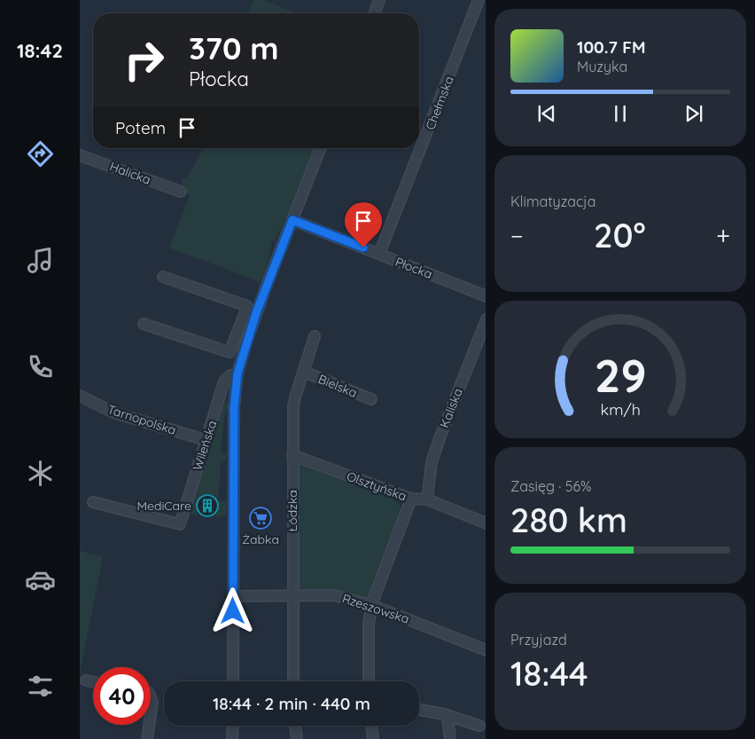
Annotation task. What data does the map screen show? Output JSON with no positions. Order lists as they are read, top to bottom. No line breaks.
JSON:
{"streets":{"street":["Chełmska","Halicka","Płocka","Bielska","Kaliska","Tarnopolska","Wileńska","Olsztyńska","Łódzka","Rzeszowska"]},"crossings":[["Chełmska","Płocka"],["Bielska","Łódzka"],["Kaliska","Olsztyńska"],["Tarnopolska","Wileńska"],["Olsztyńska","Łódzka"],["Łódzka","Rzeszowska"]],"places":{"building":["MediCare"],"supermarket":["Żabka"]},"page":{"tabs":"18:42","turn":["370 m","Płocka"],"song":["100.7 FM","Muzyka"],"then":"Potem","tile":["Klimatyzacja",["Zasięg · 56%","280 km"],["Przyjazd","18:44"]],"heat":["−","20°","+"],"limit":"40","trip":"18:44 · 2 min · 440 m","gauge":["29","km/h"]}}
